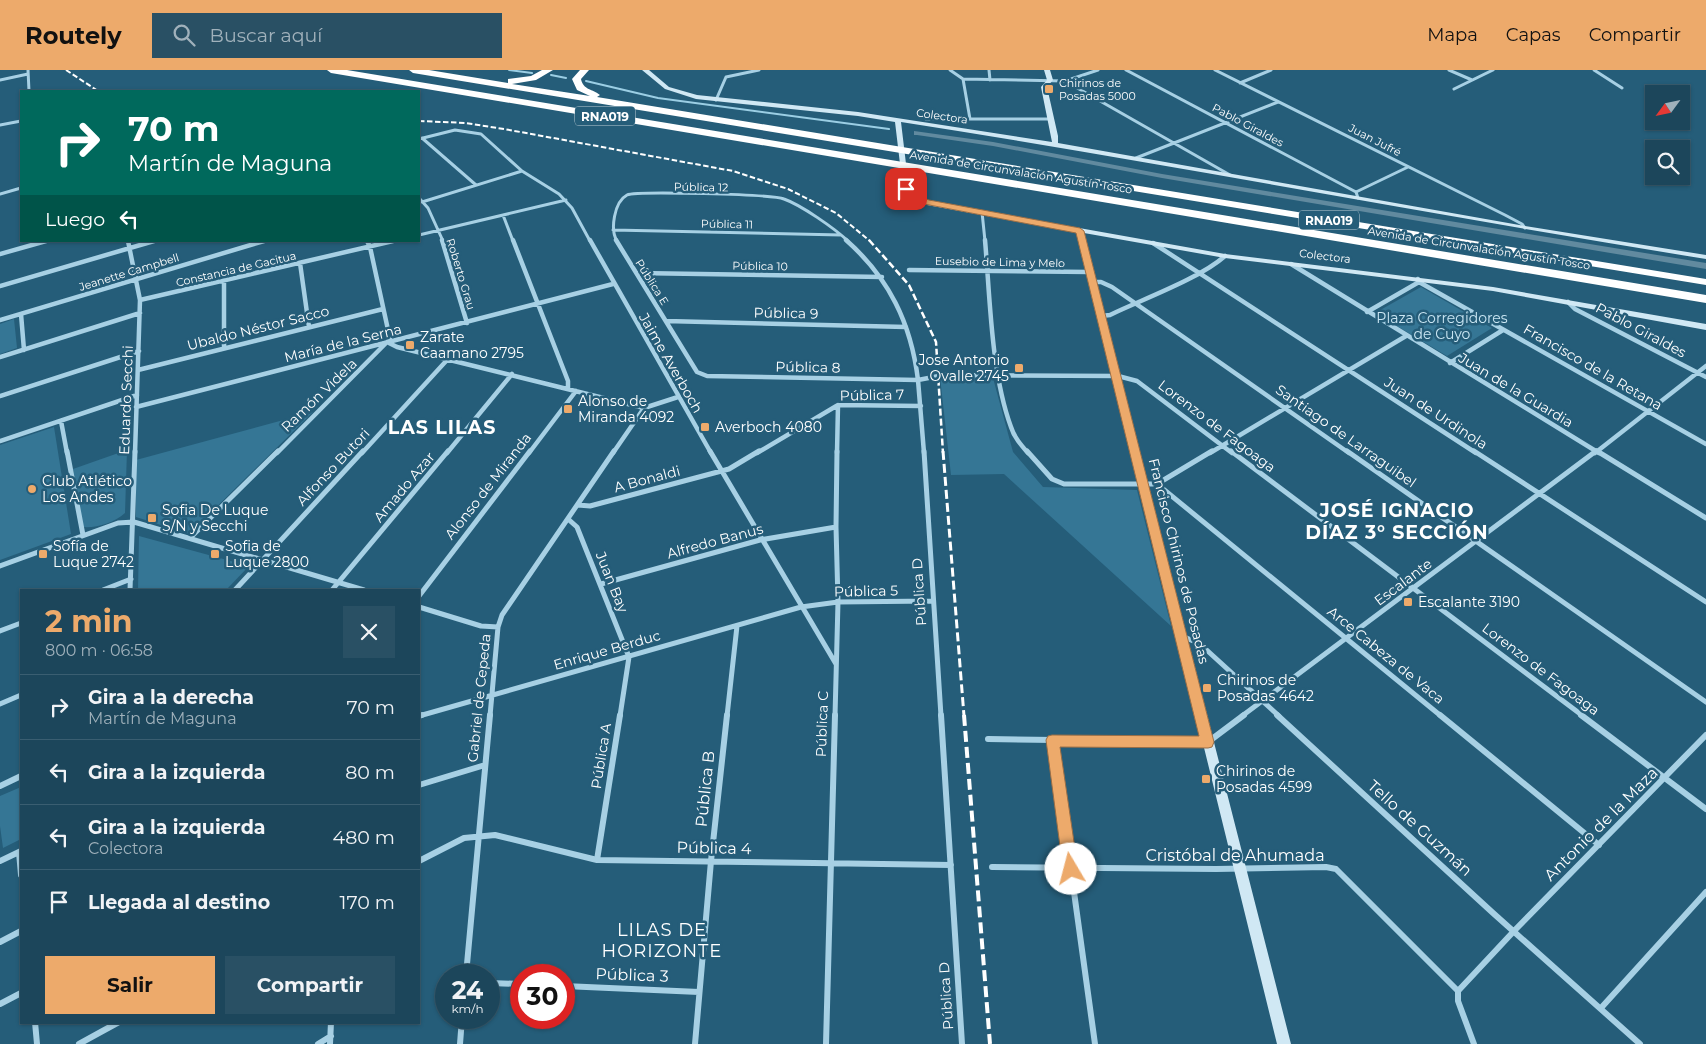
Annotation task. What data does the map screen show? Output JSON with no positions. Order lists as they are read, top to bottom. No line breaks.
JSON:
{"streets":{"highway":["RNA019","Avenida de Circunvalación Agustín Tosco"],"main road":["Colectora","Francisco Chirinos de Posadas"],"street":["Pablo Giraldes","Juan Jufré","Pública 12","Pública 11","Eusebio de Lima y Melo","Pública 10","Constancia de Gacitua","Jeanette Campbell","Roberto Grau","Pública E","Pública 9","Ubaldo Néstor Sacco","María de la Serna","Jaime Averboch","Pública 8","Francisco de la Retana","Juan de la Guardia","Ramón Videla","Pública 7","Eduardo Secchi","Juan de Urdinola","Lorenzo de Fagoaga","Santiago de Larraguibel","Alfonso Butori","A Bonaldi","Alonso de Miranda","Amado Azar","Alfredo Banus","Juan Bay","Escalante","Pública 5","Pública D","Enrique Berduc","Arce Cabeza de Vaca","Gabriel de Cepeda","Pública C","Pública A","Pública B","Antonio de la Maza","Tello de Guzmán","Pública 4","Cristóbal de Ahumada","Pública 3"]},"crossings":[["Colectora","Pablo Giraldes"],["Colectora","Juan Jufré"],["Colectora","Francisco de la Retana"],["Colectora","Juan de la Guardia"],["Colectora","Juan de Urdinola"],["Colectora","Francisco Chirinos de Posadas"],["Pablo Giraldes","Escalante"],["Pública 12","Pública 11"],["Pública 12","Pública E"],["Pública 12","Pública D"],["Pública 11","Pública E"],["Pública 11","Pública D"],["Eusebio de Lima y Melo","Francisco Chirinos de Posadas"],["Pública 10","Pública E"],["Pública 10","Pública D"],["Constancia de Gacitua","Eduardo Secchi"],["Jeanette Campbell","Eduardo Secchi"],["Roberto Grau","María de la Serna"],["Pública E","Pública 9"],["Pública E","Pública 8"],["Pública 9","Pública D"],["Ubaldo Néstor Sacco","Eduardo Secchi"],["María de la Serna","Jaime Averboch"],["María de la Serna","Ramón Videla"],["María de la Serna","Eduardo Secchi"],["Jaime Averboch","Pública 7"],["Jaime Averboch","A Bonaldi"],["Jaime Averboch","Alfredo Banus"],["Jaime Averboch","Pública 5"],["Jaime Averboch","Enrique Berduc"],["Jaime Averboch","Pública C"],["Pública 8","Lorenzo de Fagoaga"],["Pública 8","Pública D"],["Francisco de la Retana","Escalante"],["Juan de la Guardia","Escalante"],["Pública 7","A Bonaldi"],["Pública 7","Pública D"],["Pública 7","Pública C"],["Juan de Urdinola","Escalante"],["Lorenzo de Fagoaga","Francisco Chirinos de Posadas"],["Lorenzo de Fagoaga","Escalante"],["Lorenzo de Fagoaga","Antonio de la Maza"],["Santiago de Larraguibel","Francisco Chirinos de Posadas"],["Santiago de Larraguibel","Escalante"],["A Bonaldi","Gabriel de Cepeda"],["Alfredo Banus","Juan Bay"],["Alfredo Banus","Pública C"],["Francisco Chirinos de Posadas","Escalante"],["Francisco Chirinos de Posadas","Tello de Guzmán"],["Francisco Chirinos de Posadas","Cristóbal de Ahumada"],["Juan Bay","Enrique Berduc"],["Juan Bay","Gabriel de Cepeda"],["Juan Bay","Pública A"],["Escalante","Arce Cabeza de Vaca"],["Escalante","Tello de Guzmán"],["Pública 5","Pública D"],["Pública 5","Enrique Berduc"],["Pública 5","Pública C"],["Pública D","Pública 4"],["Enrique Berduc","Gabriel de Cepeda"],["Enrique Berduc","Pública A"],["Enrique Berduc","Pública B"],["Arce Cabeza de Vaca","Antonio de la Maza"],["Gabriel de Cepeda","Pública 4"],["Pública C","Pública 4"],["Pública A","Pública 4"],["Pública B","Pública 4"],["Pública B","Pública 3"],["Antonio de la Maza","Tello de Guzmán"],["Antonio de la Maza","Cristóbal de Ahumada"]],"districts":["LAS LILAS","JOSÉ IGNACIO DÍAZ 3° SECCIÓN","LILAS DE HORIZONTE"],"parks":["Plaza Corregidores de Cuyo"],"places":{"transit":["Chirinos de Posadas 5000","Zarate Caamano 2795","Jose Antonio Ovalle 2745","Alonso de Miranda 4092","Averboch 4080","Sofia De Luque S/N y Secchi","Sofía de Luque 2742","Sofia de Luque 2800","Escalante 3190","Chirinos de Posadas 4642","Chirinos de Posadas 4599"],"other":["Club Atlético Los Andes"]},"north":"bottom left","page":{"header":"Routely","search":"Buscar aquí","nav":["Mapa","Capas","Compartir"],"turn":["70 m","Martín de Maguna"],"then":"Luego","heading":["2 min","800 m · 06:58"],"list":[{"name":"Gira a la derecha","note":"Martín de Maguna","value":"70 m"},{"name":"Gira a la izquierda","value":"80 m"},{"name":"Gira a la izquierda","note":"Colectora","value":"480 m"},{"name":"Llegada al destino","value":"170 m"}],"buttons":["Salir","Compartir"],"speed":"24 km/h","limit":"30"}}
